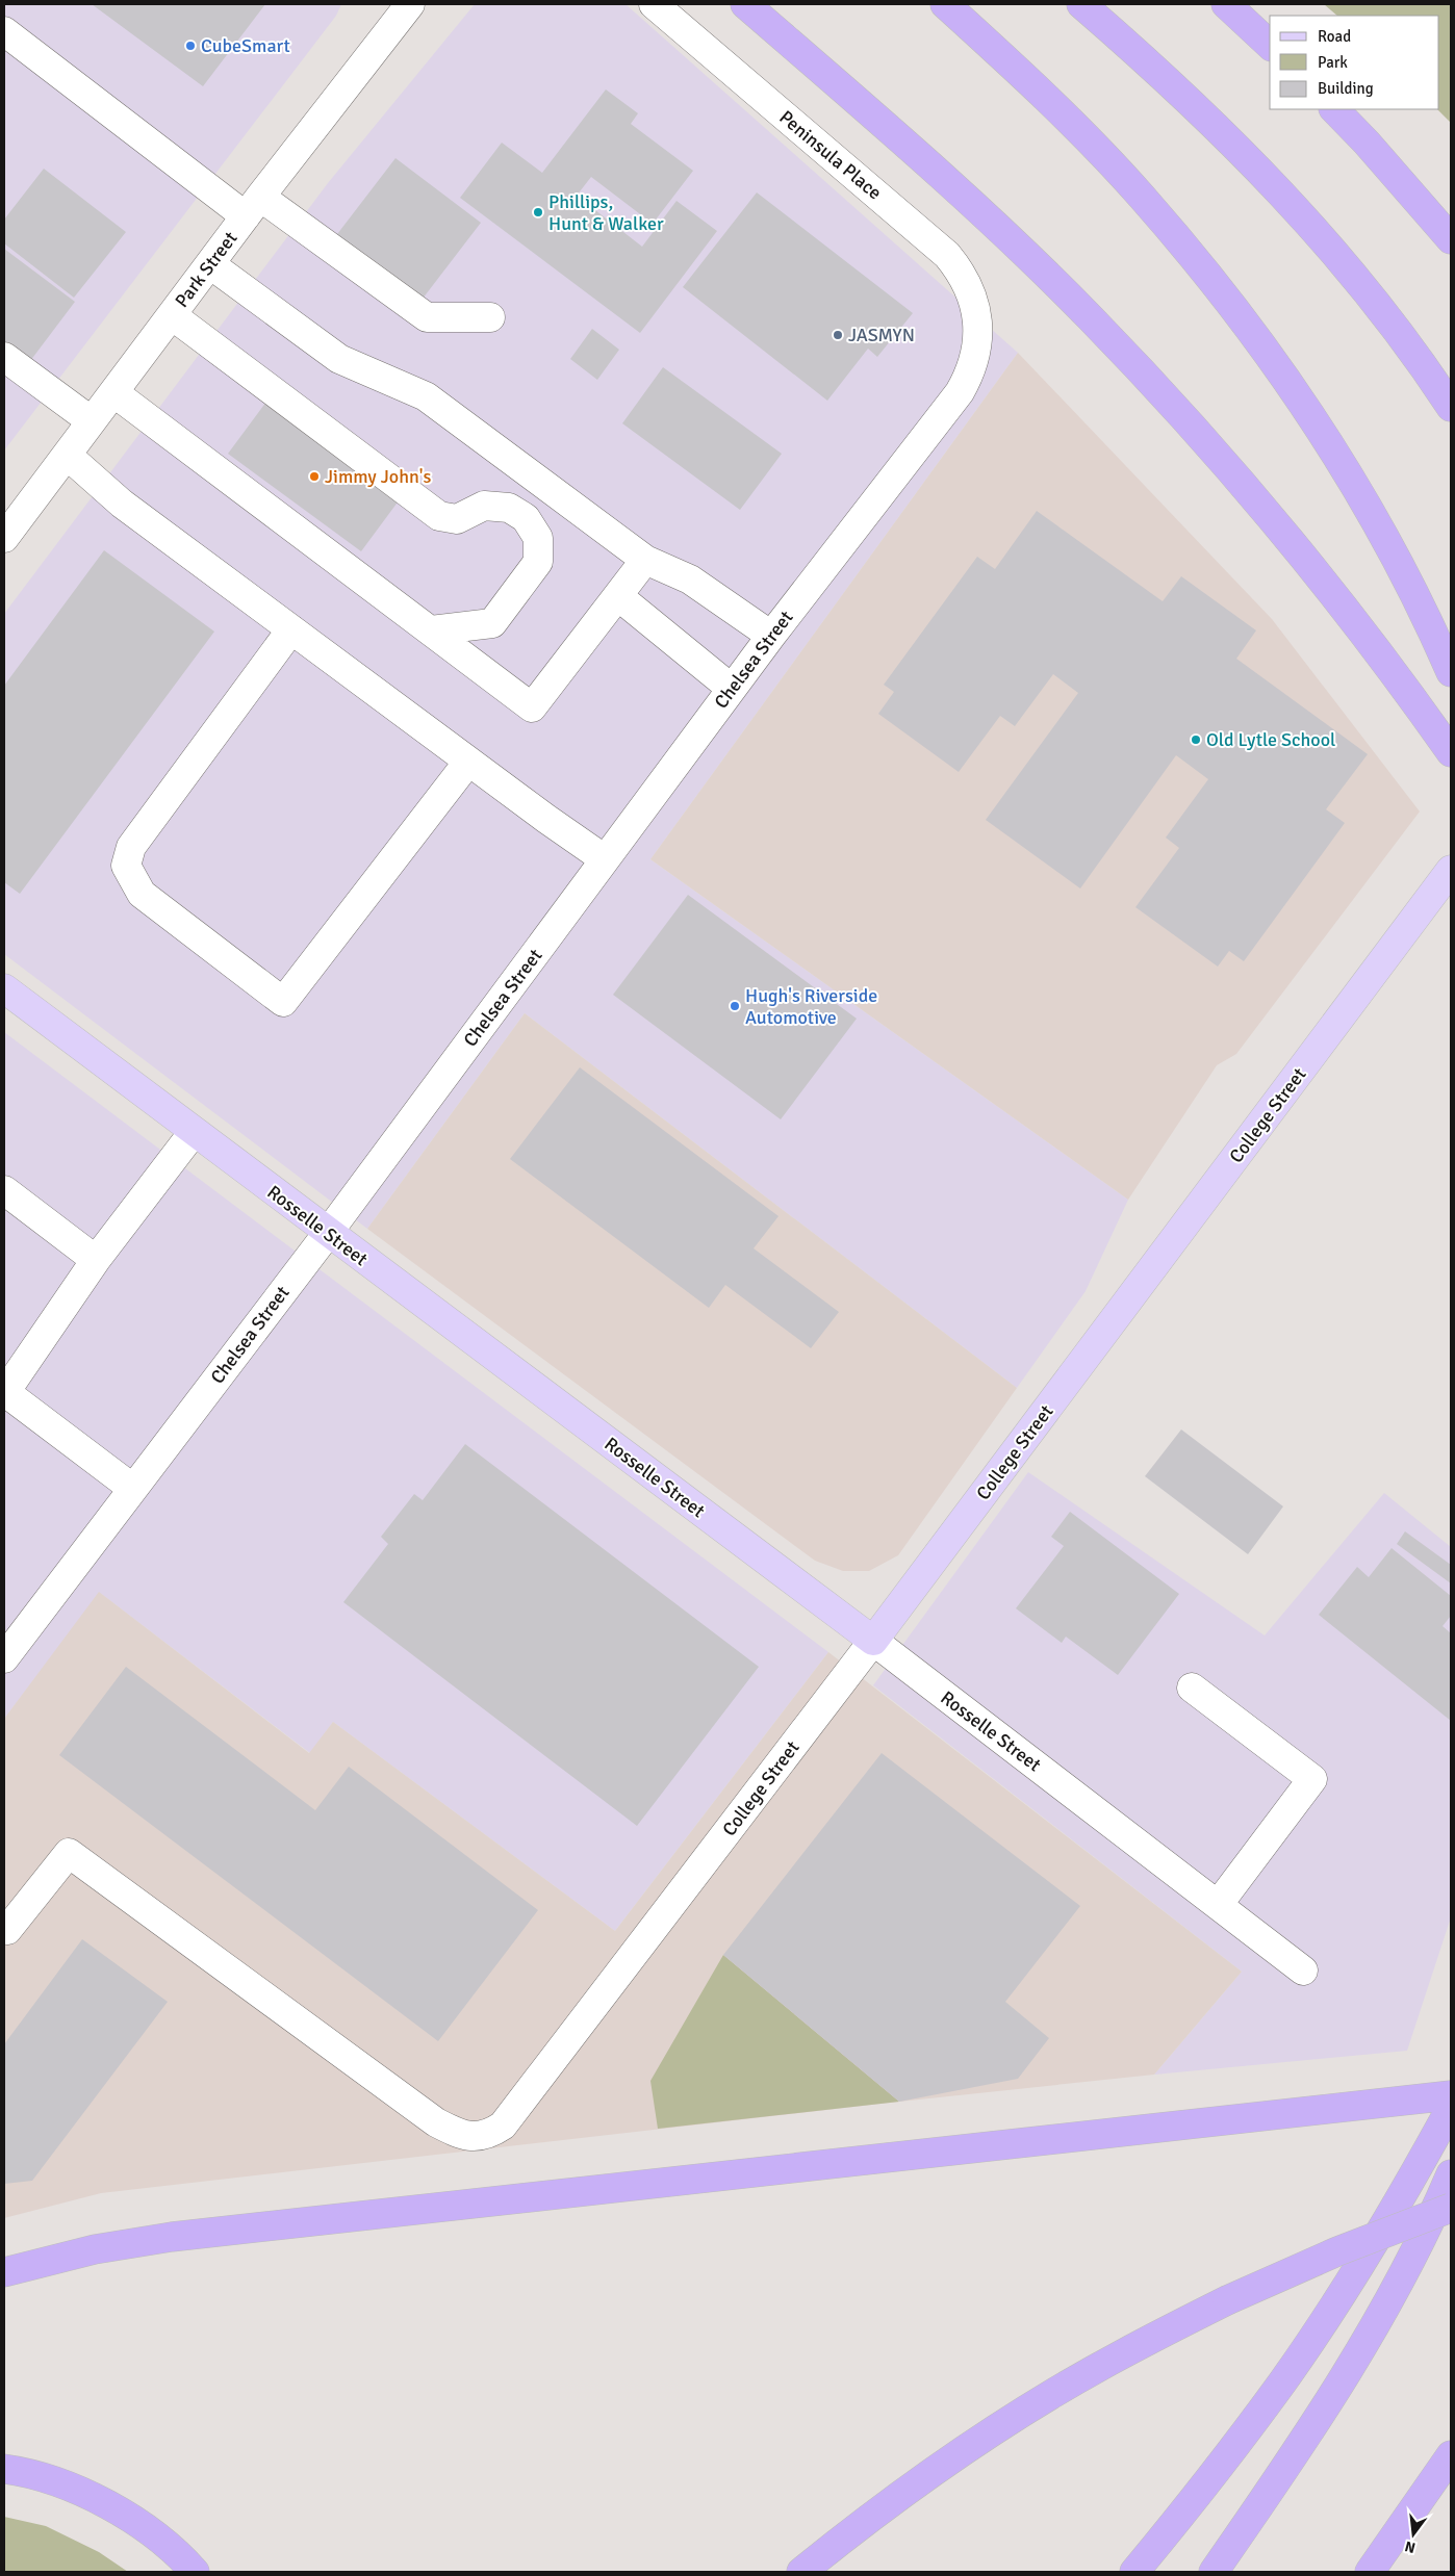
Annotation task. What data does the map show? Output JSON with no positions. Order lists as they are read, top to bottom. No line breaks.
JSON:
{"streets":{"main road":["College Street","Rosselle Street"],"street":["Peninsula Place","Park Street","Chelsea Street"]},"crossings":[["Peninsula Place","Chelsea Street"],["Chelsea Street","Rosselle Street"],["College Street","Rosselle Street"]],"places":["CubeSmart","Phillips, Hunt & Walker","JASMYN","Jimmy John's","Old Lytle School","Hugh's Riverside Automotive"],"legend":["Road","Park","Building"],"north":"bottom"}
